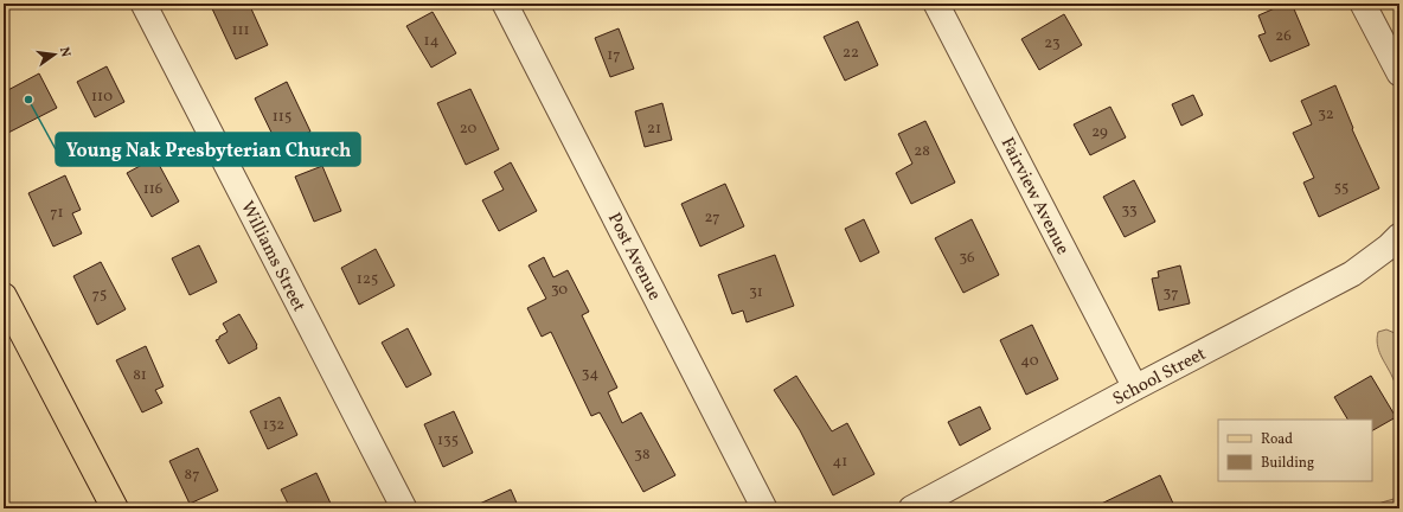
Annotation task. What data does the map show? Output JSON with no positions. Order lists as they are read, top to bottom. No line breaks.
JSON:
{"streets":{"street":["Fairview Avenue","Williams Street","Post Avenue","School Street"]},"crossings":[["Fairview Avenue","School Street"]],"places":["Young Nak Presbyterian Church"],"house_numbers":["111","26","14","23","22","17","110","32","115","20","21","29","28","55","116","33","71","27","36","125","30","31","37","75","40","34","81","132","135","38","41","87"],"legend":["Road","Building"],"north":"right"}
